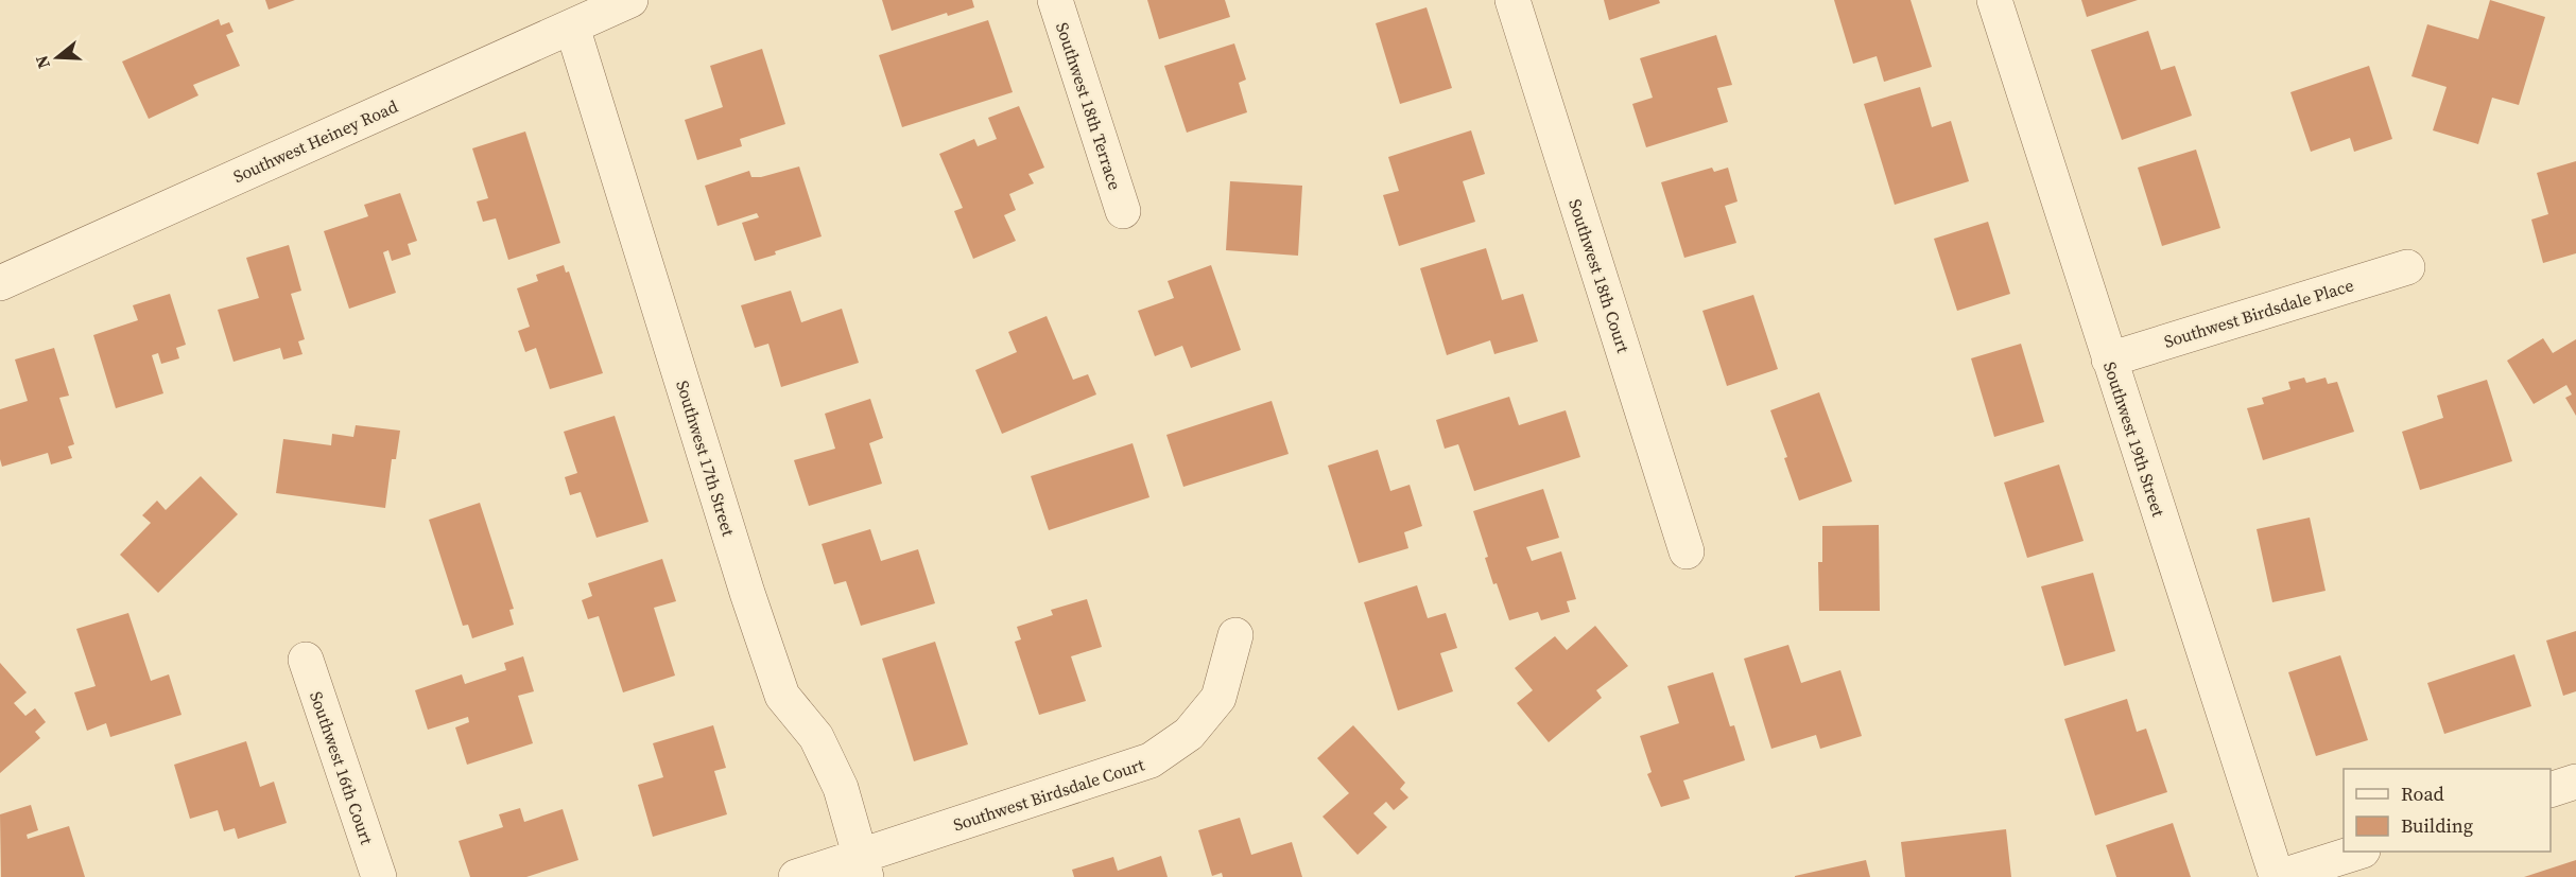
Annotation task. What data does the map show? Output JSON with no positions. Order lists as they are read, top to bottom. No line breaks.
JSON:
{"streets":{"street":["Southwest 18th Terrace","Southwest Heiney Road","Southwest 18th Court","Southwest Birdsdale Place","Southwest 19th Street","Southwest 17th Street","Southwest 16th Court","Southwest Birdsdale Court"]},"crossings":[["Southwest Heiney Road","Southwest 17th Street"],["Southwest Birdsdale Place","Southwest 19th Street"],["Southwest 17th Street","Southwest Birdsdale Court"]],"legend":["Road","Building"],"north":"left"}
